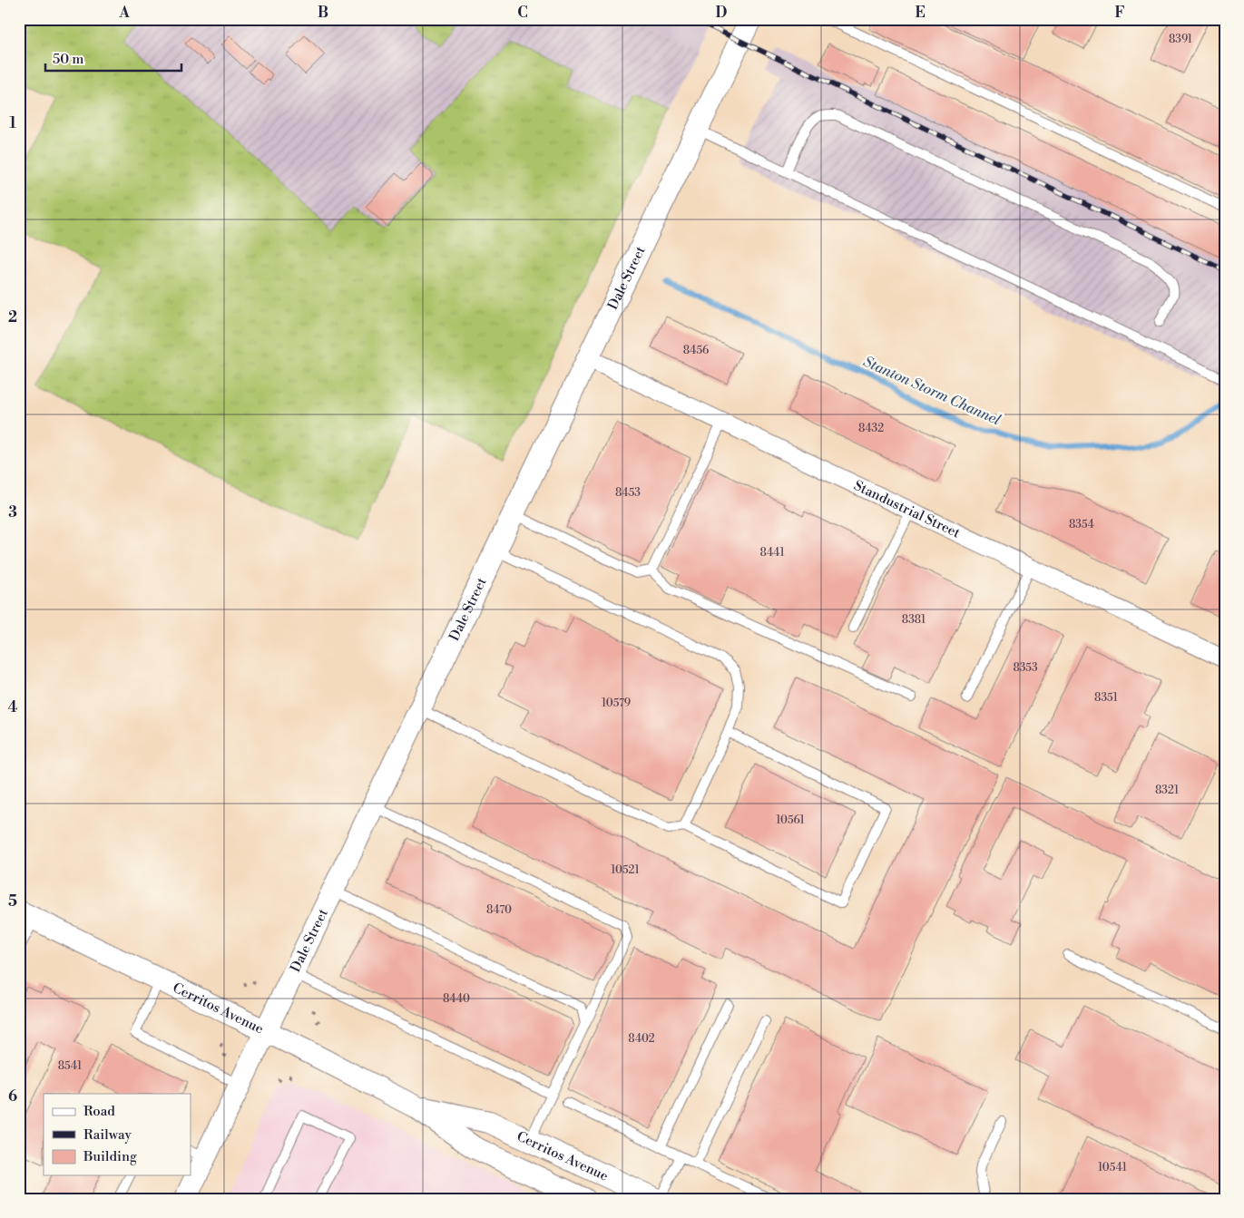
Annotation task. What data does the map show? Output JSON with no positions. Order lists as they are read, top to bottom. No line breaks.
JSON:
{"streets":{"street":["Dale Street","Standustrial Street","Cerritos Avenue"]},"crossings":[["Dale Street","Standustrial Street"],["Dale Street","Cerritos Avenue"]],"water":["Stanton Storm Channel"],"house_numbers":["8391","8456","8432","8453","8354","8441","8381","8353","8351","10579","8321","10561","10521","8470","8440","8402","8541","10541"],"legend":["Road","Railway","Building"],"scale_bar":"50 m","grid":{"columns":["A","B","C","D","E","F"],"rows":["1","2","3","4","5","6"]}}
